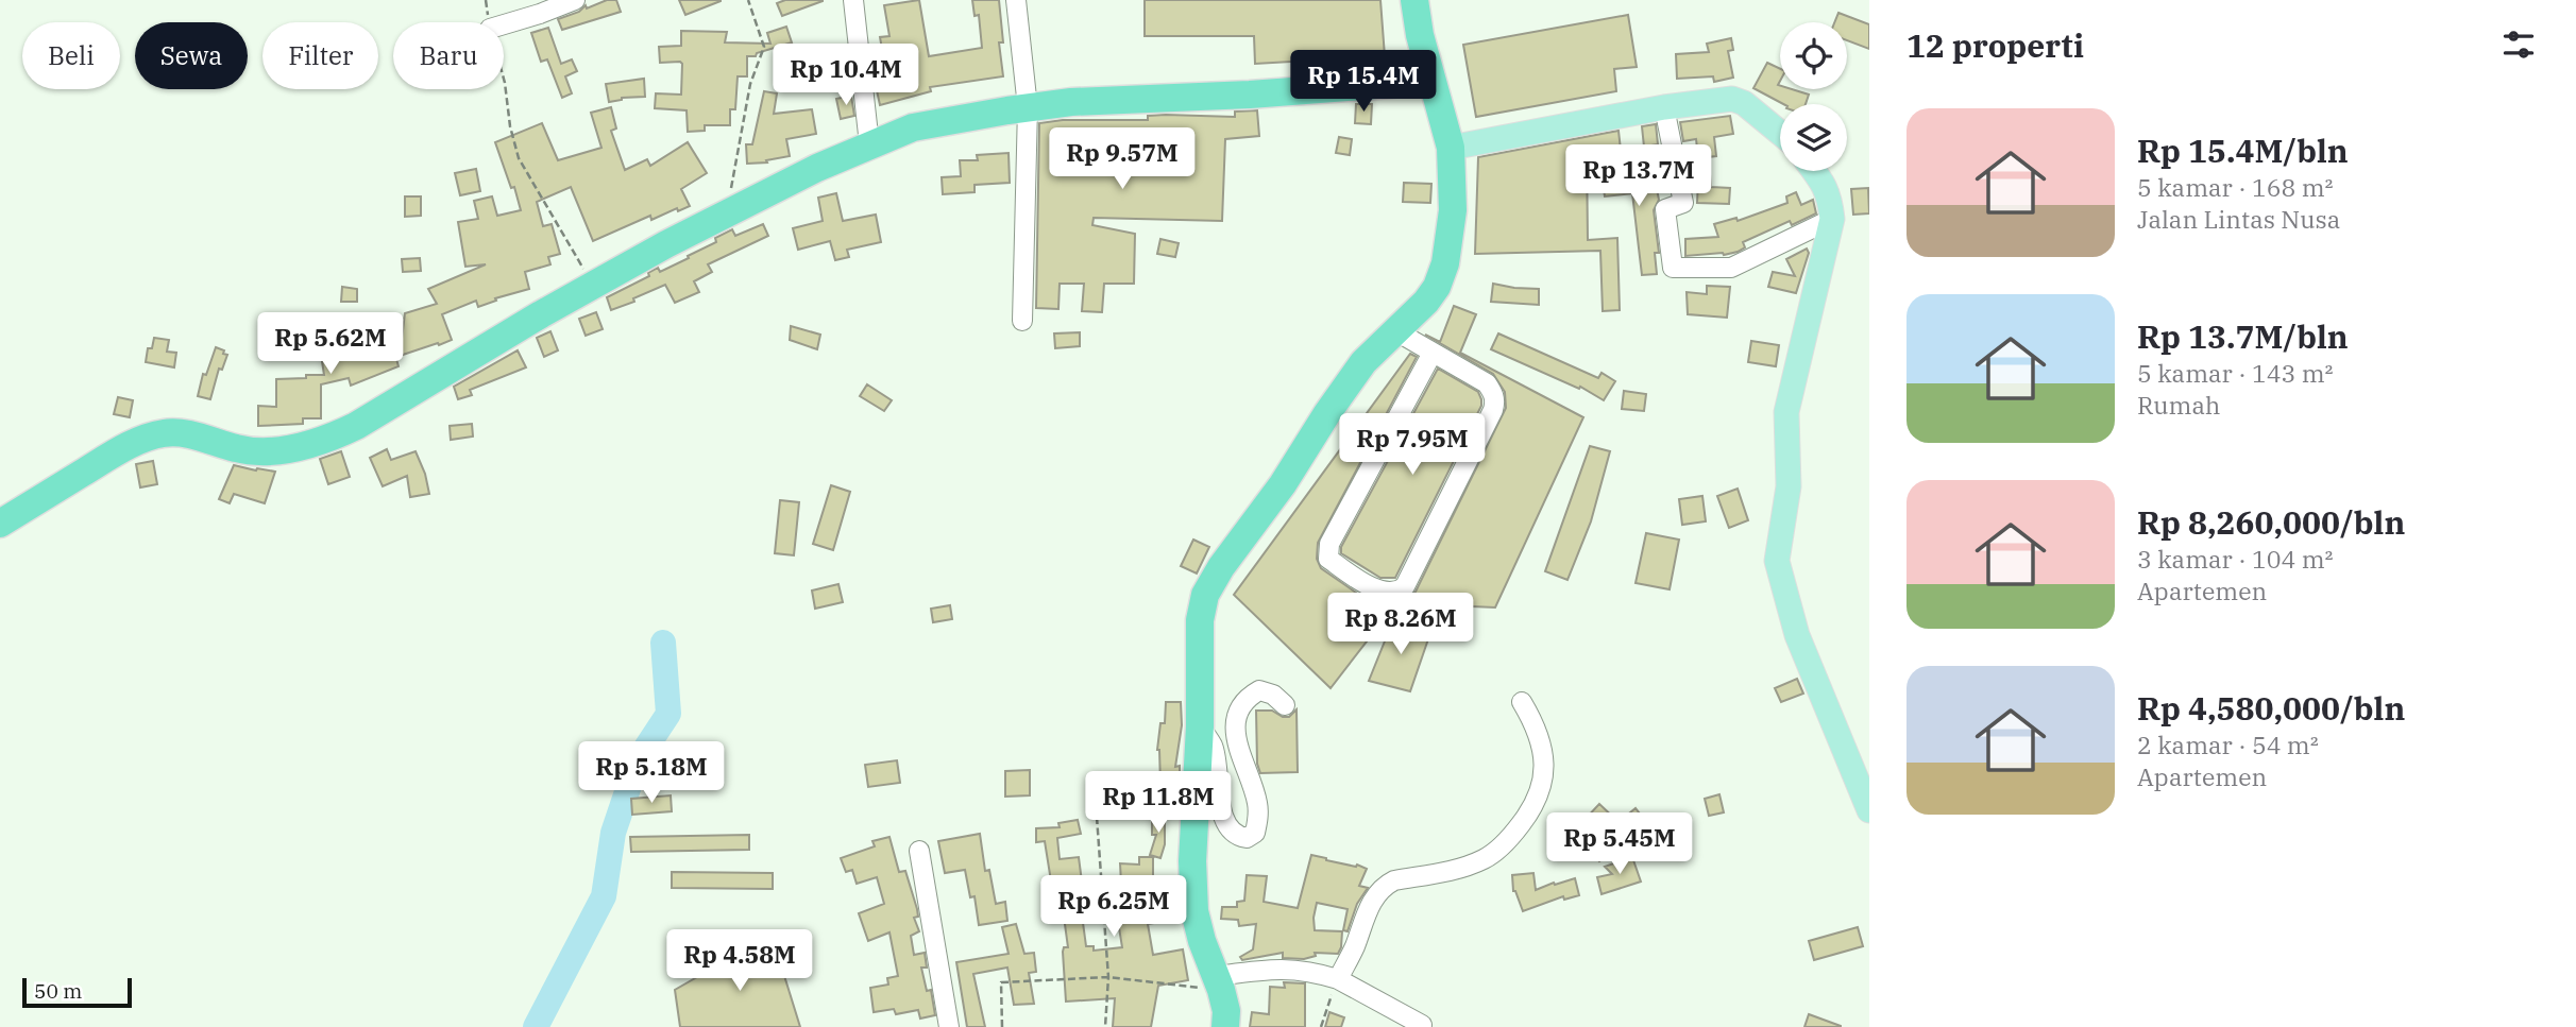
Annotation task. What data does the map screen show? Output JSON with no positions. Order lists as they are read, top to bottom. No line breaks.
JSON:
{"scale_bar":"50 m","page":{"heading":"12 properti","chip":["Beli","Sewa","Filter","Baru"],"price":["Rp 10.4M","Rp 15.4M","Rp 9.57M","Rp 13.7M","Rp 5.62M","Rp 7.95M","Rp 8.26M","Rp 5.18M","Rp 11.8M","Rp 5.45M","Rp 6.25M","Rp 4.58M"],"list":[{"name":"Rp 15.4M/bln","note":"5 kamar · 168 m² · Jalan Lintas Nusa"},{"name":"Rp 13.7M/bln","note":"5 kamar · 143 m² · Rumah"},{"name":"Rp 8,260,000/bln","note":"3 kamar · 104 m² · Apartemen"},{"name":"Rp 4,580,000/bln","note":"2 kamar · 54 m² · Apartemen"}],"scale":"50 m"}}
